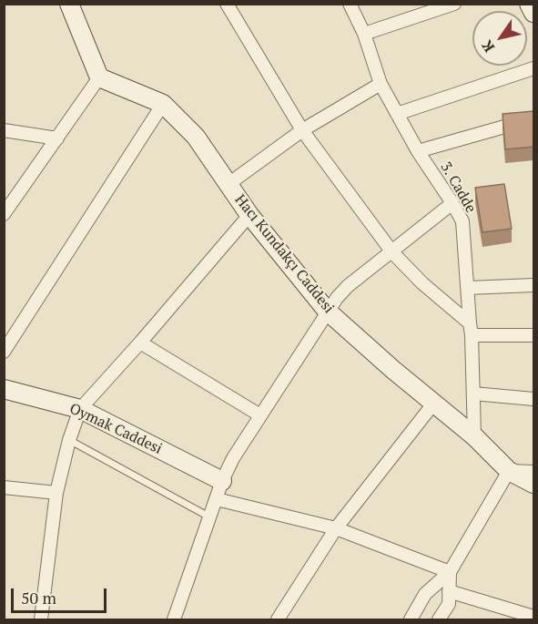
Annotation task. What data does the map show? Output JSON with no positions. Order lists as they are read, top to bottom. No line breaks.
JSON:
{"streets":{"street":["3. Cadde","Hacı Kundakçı Caddesi","Oymak Caddesi"]},"crossings":[["3. Cadde","Hacı Kundakçı Caddesi"]],"scale_bar":"50 m","north":"bottom left"}
